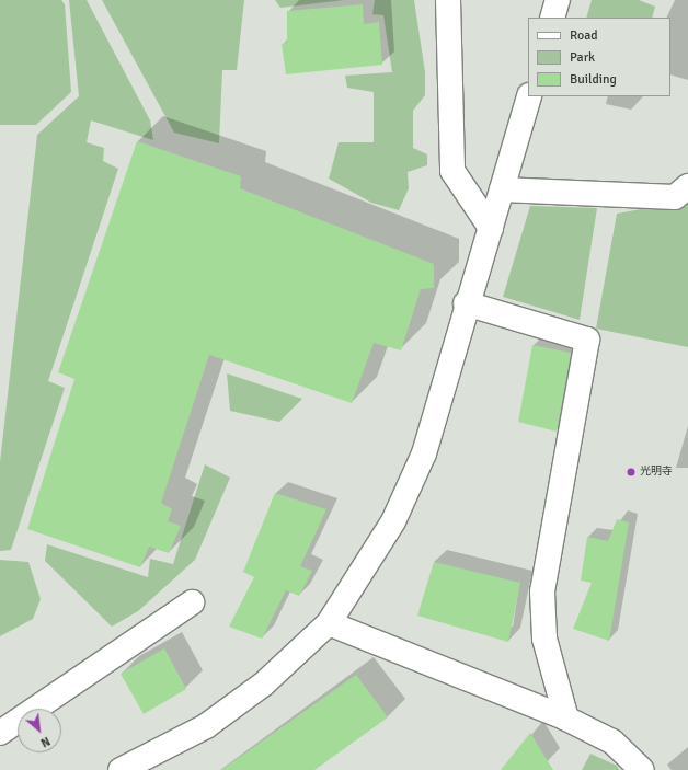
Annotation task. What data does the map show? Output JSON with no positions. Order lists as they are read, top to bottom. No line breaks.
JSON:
{"places":["光明寺"],"legend":["Road","Park","Building"],"north":"bottom right"}
